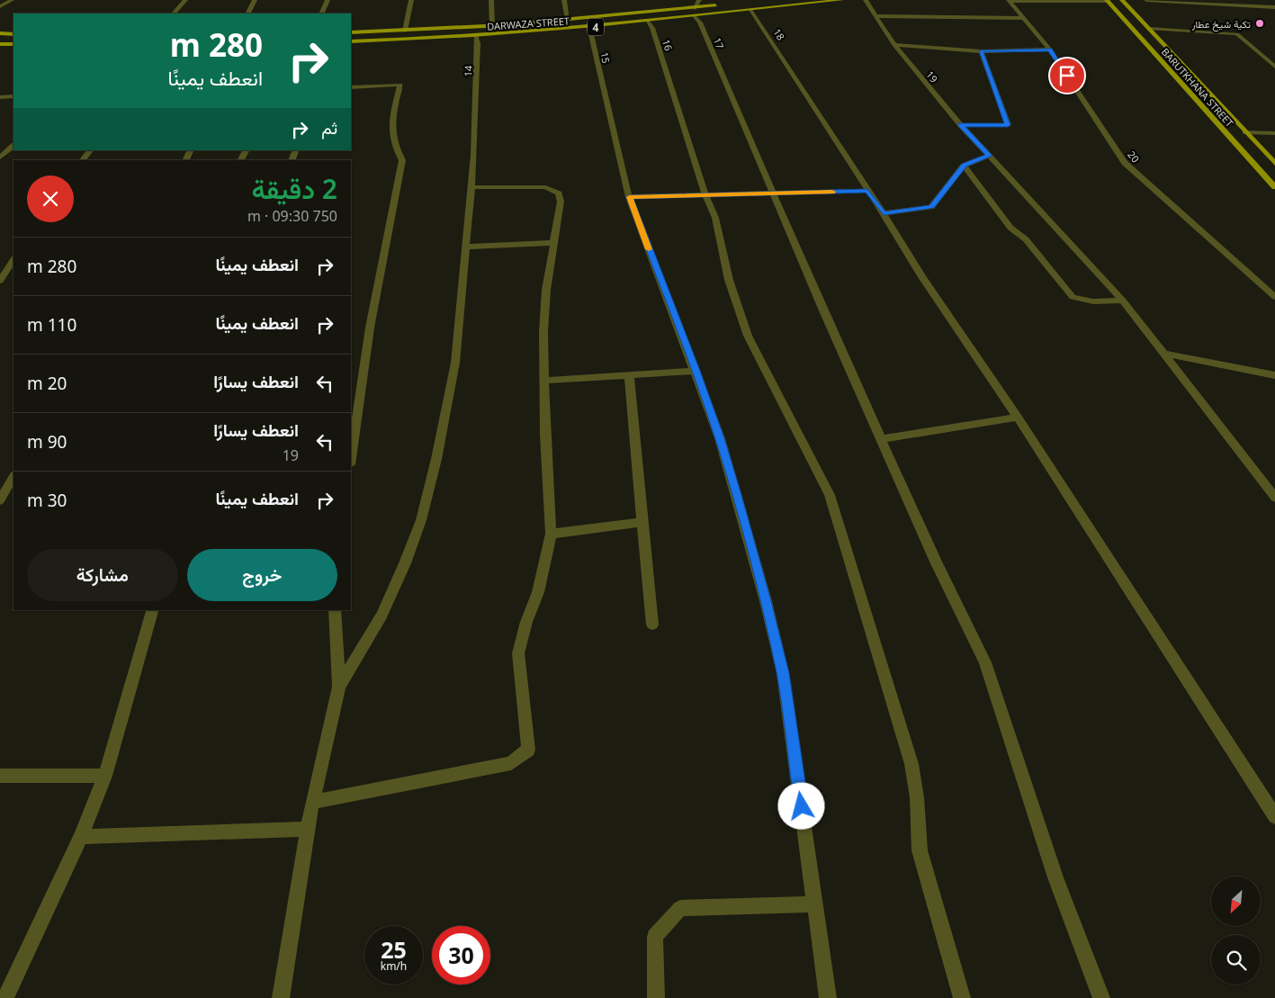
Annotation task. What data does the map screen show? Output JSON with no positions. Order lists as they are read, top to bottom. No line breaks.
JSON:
{"streets":{"main road":["DARWAZA STREET","4","BARUTKHANA STREET"],"street":["18","17","16","15","14","19","20"]},"crossings":[["DARWAZA STREET","18"],["DARWAZA STREET","17"],["DARWAZA STREET","16"],["DARWAZA STREET","15"],["DARWAZA STREET","14"]],"places":["تكية شيخ عطار"],"north":"bottom left","page":{"turn":["280 m","انعطف يمينًا"],"then":"ثم","heading":["2 دقيقة","750 m · 09:30"],"list":[{"name":"انعطف يمينًا","value":"280 m"},{"name":"انعطف يمينًا","value":"110 m"},{"name":"انعطف يسارًا","value":"20 m"},{"name":"انعطف يسارًا","note":"19","value":"90 m"},{"name":"انعطف يمينًا","value":"30 m"}],"buttons":["خروج","مشاركة"],"speed":"25 km/h","limit":"30"}}
